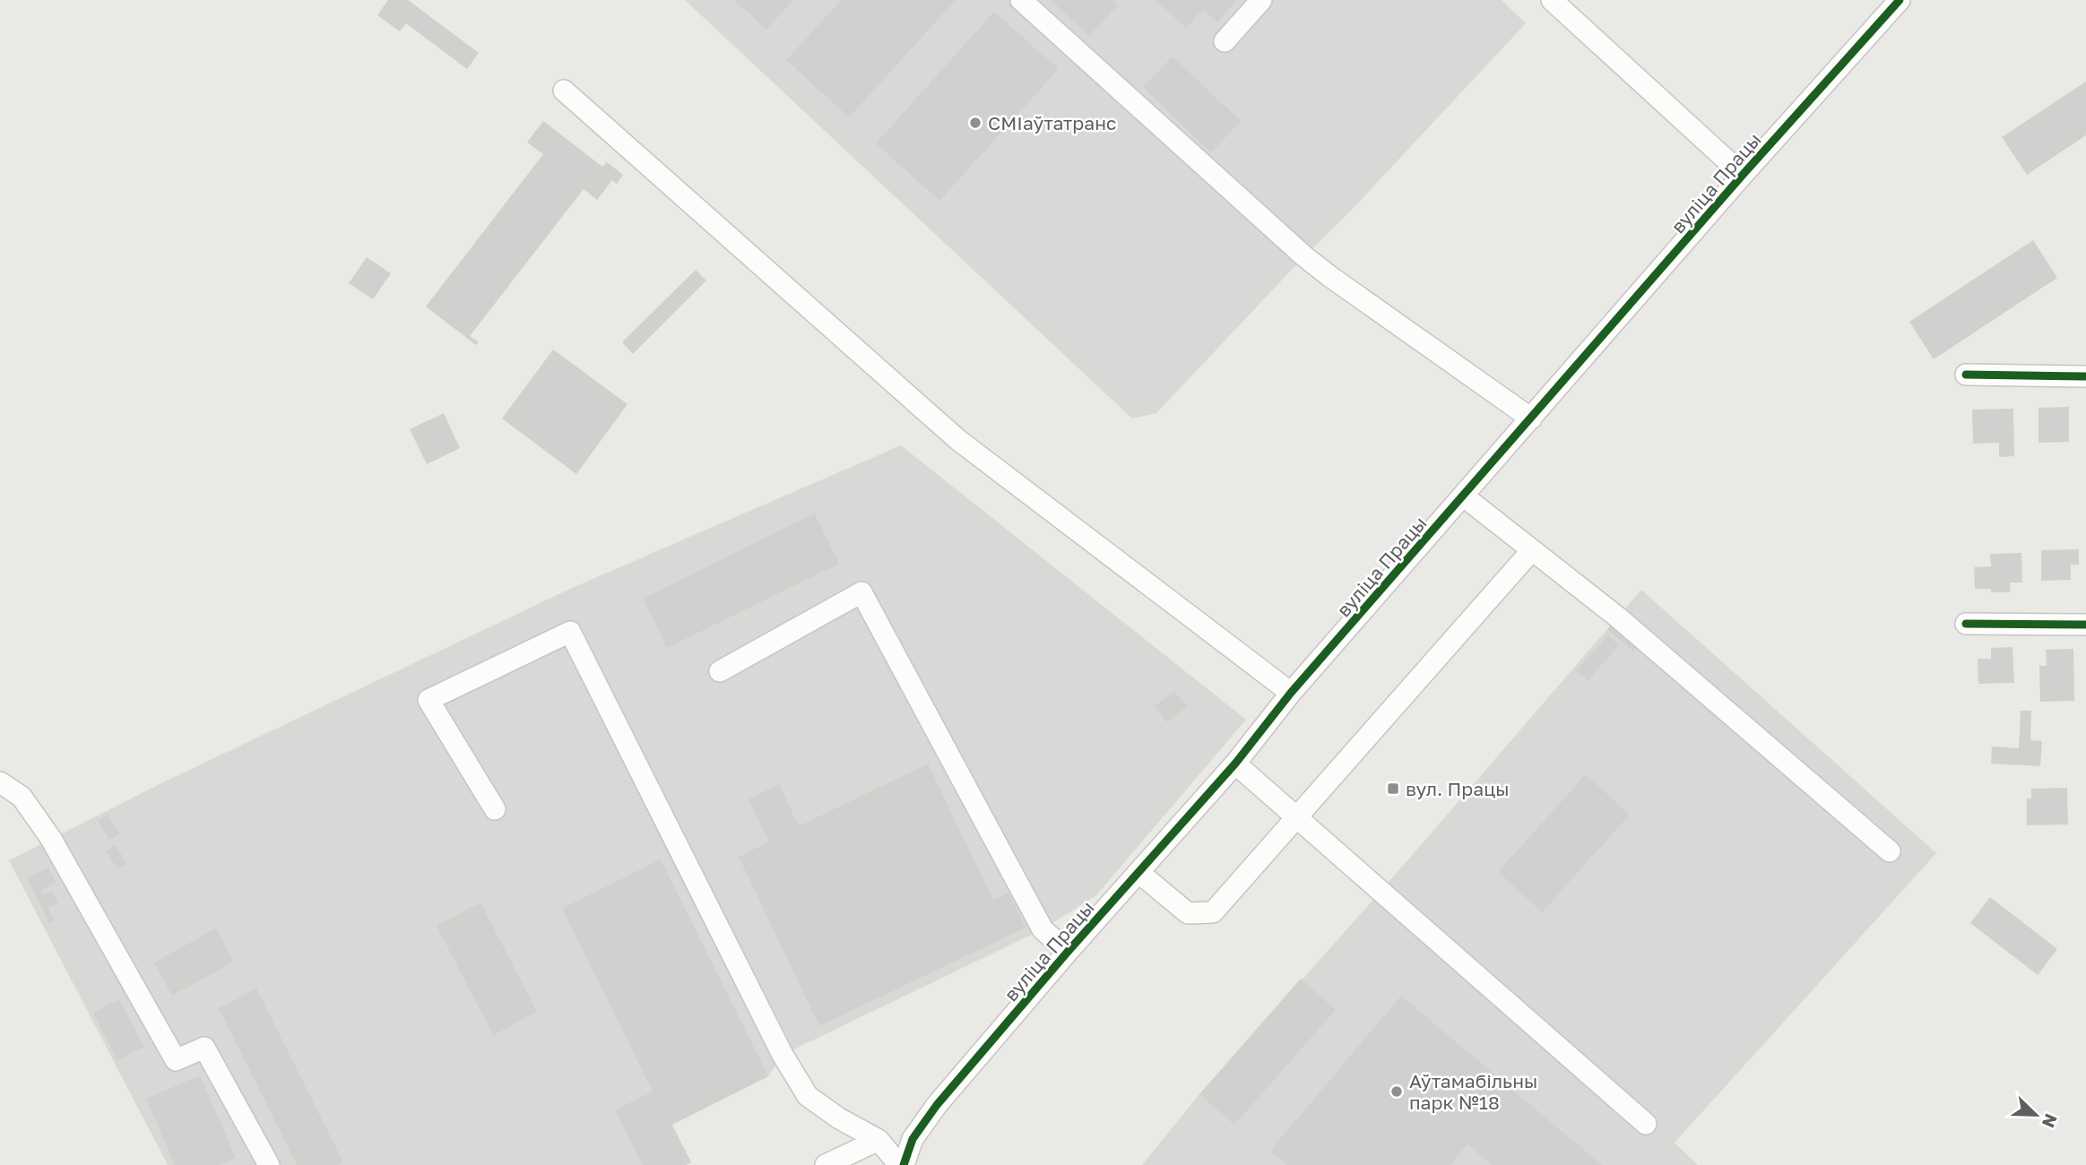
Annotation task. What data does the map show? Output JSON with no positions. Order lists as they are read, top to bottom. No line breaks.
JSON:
{"streets":{"street":["вуліца Працы"]},"places":{"other":["СМІаўтатранс","Аўтамабільны парк №18"],"transit":["вул. Працы"]},"north":"bottom right"}
